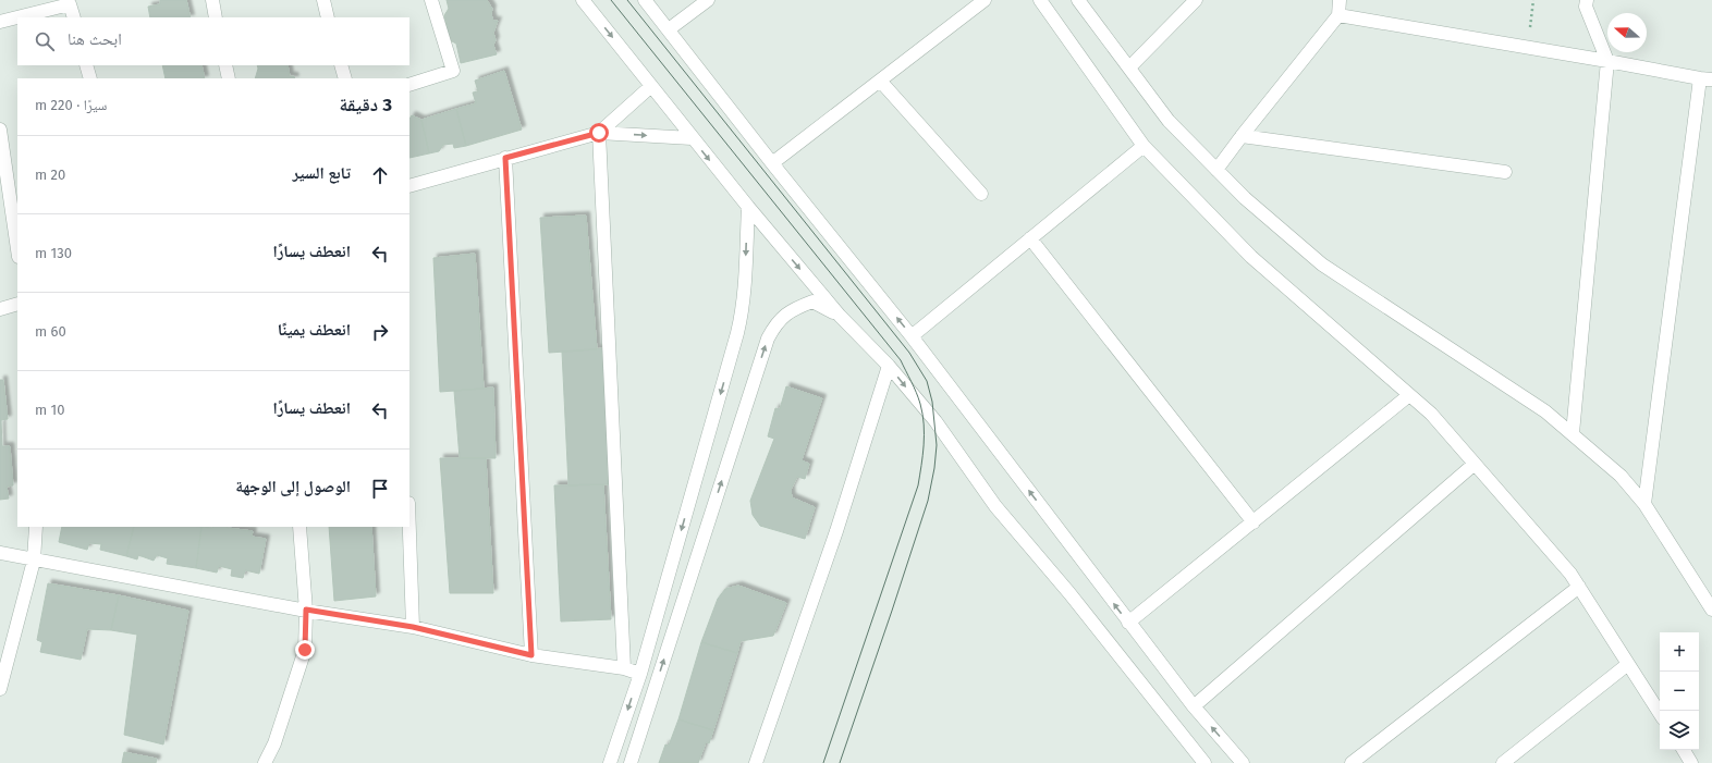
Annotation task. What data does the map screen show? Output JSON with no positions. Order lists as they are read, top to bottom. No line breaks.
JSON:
{"north":"left","page":{"search":"ابحث هنا","heading":["3 دقيقة","سيرًا · 220 m"],"list":[["تابع السير","20 m"],["انعطف يسارًا","130 m"],["انعطف يمينًا","60 m"],["انعطف يسارًا","10 m"],"الوصول إلى الوجهة"],"map_buttons":["+","−"]}}
